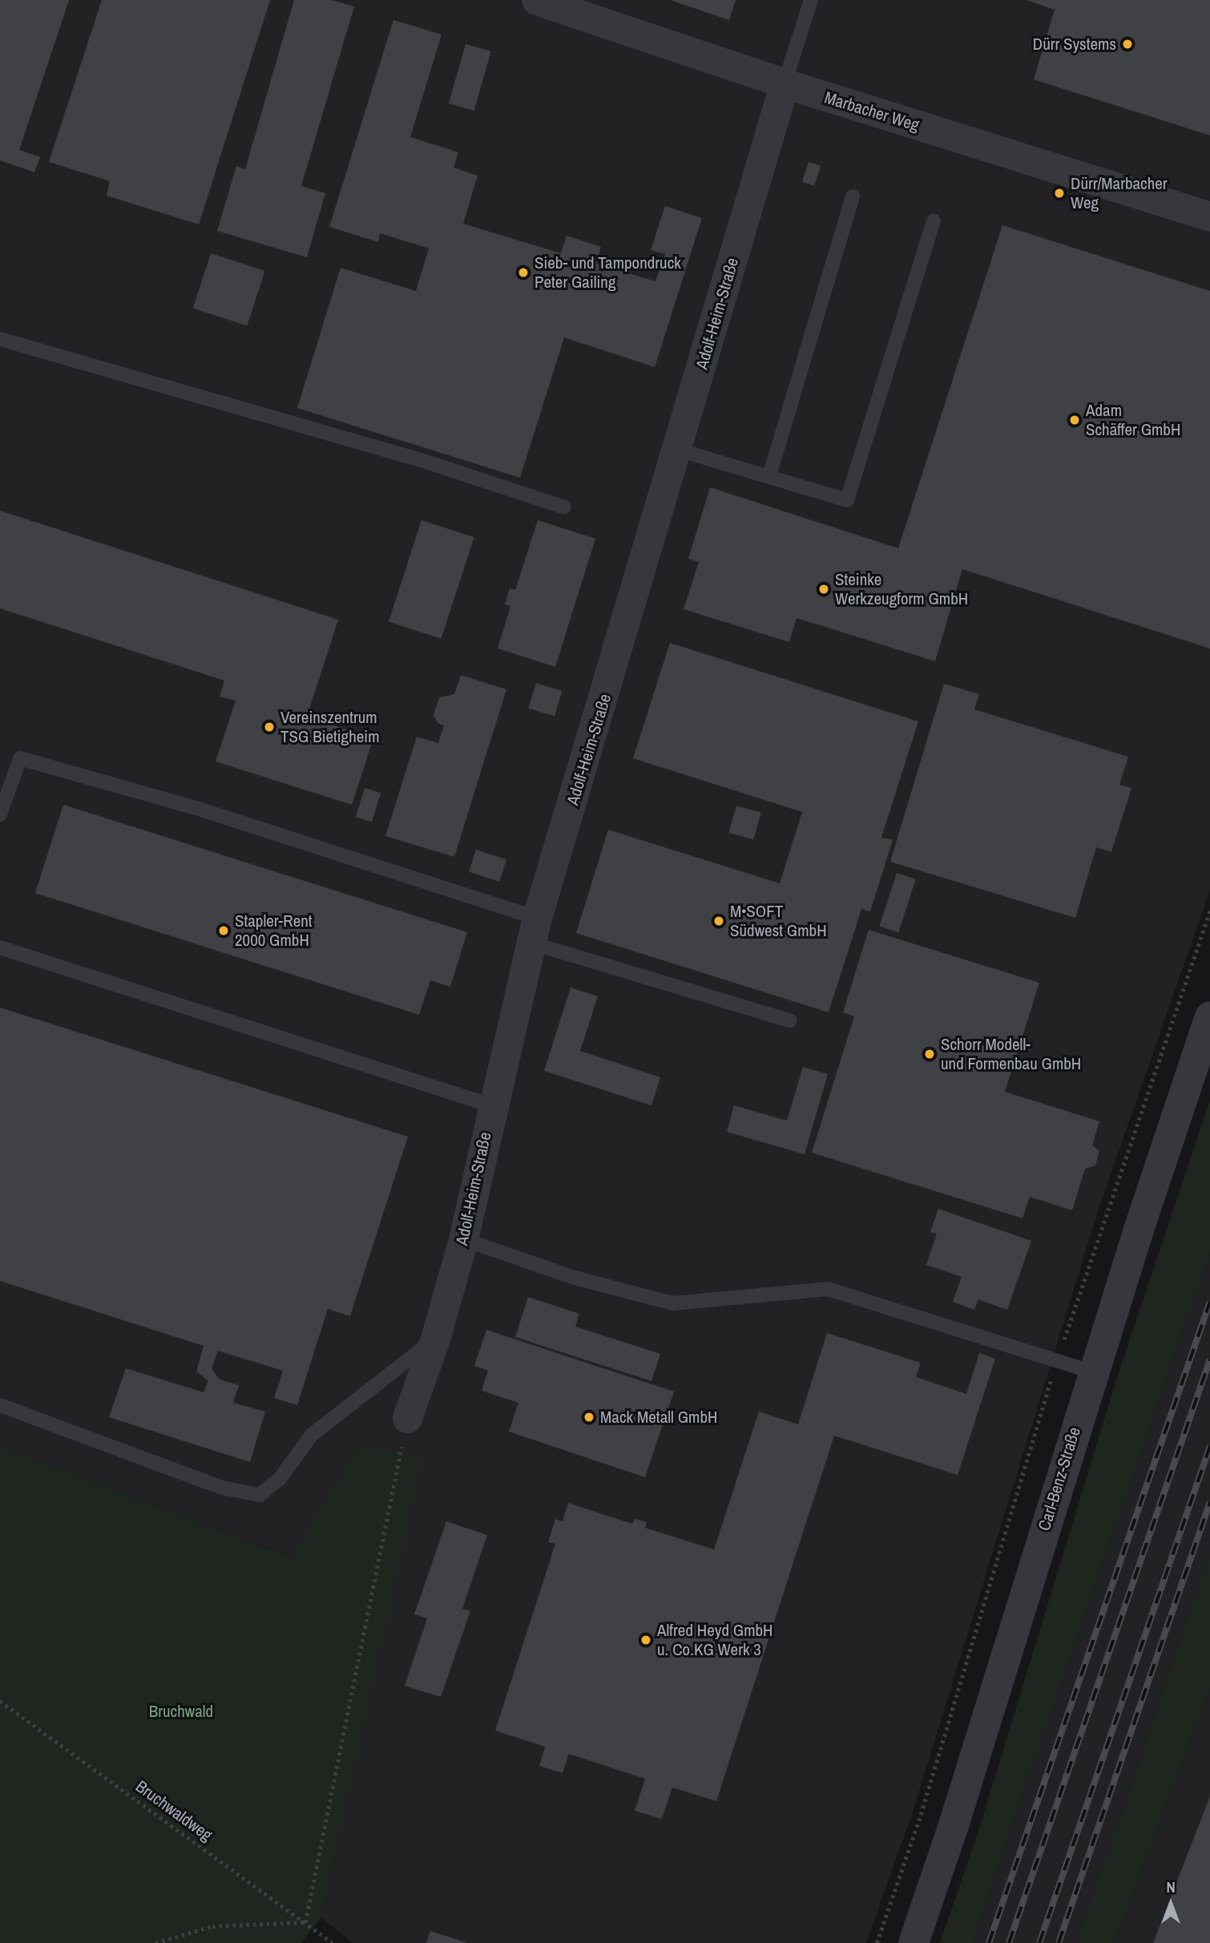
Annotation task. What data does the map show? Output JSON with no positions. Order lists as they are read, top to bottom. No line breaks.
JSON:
{"streets":{"street":["Marbacher Weg","Adolf-Heim-Straße","Carl-Benz-Straße"],"path":["Bruchwaldweg"]},"crossings":[["Marbacher Weg","Adolf-Heim-Straße"]],"parks":["Bruchwald"],"places":["Dürr Systems","Dürr/Marbacher Weg","Sieb- und Tampondruck Peter Gailing","Adam Schäffer GmbH","Steinke Werkzeugform GmbH","Vereinszentrum TSG Bietigheim","M•SOFT Südwest GmbH","Stapler-Rent 2000 GmbH","Schorr Modell- und Formenbau GmbH","Mack Metall GmbH","Alfred Heyd GmbH u. Co.KG Werk 3"],"north":"top"}
